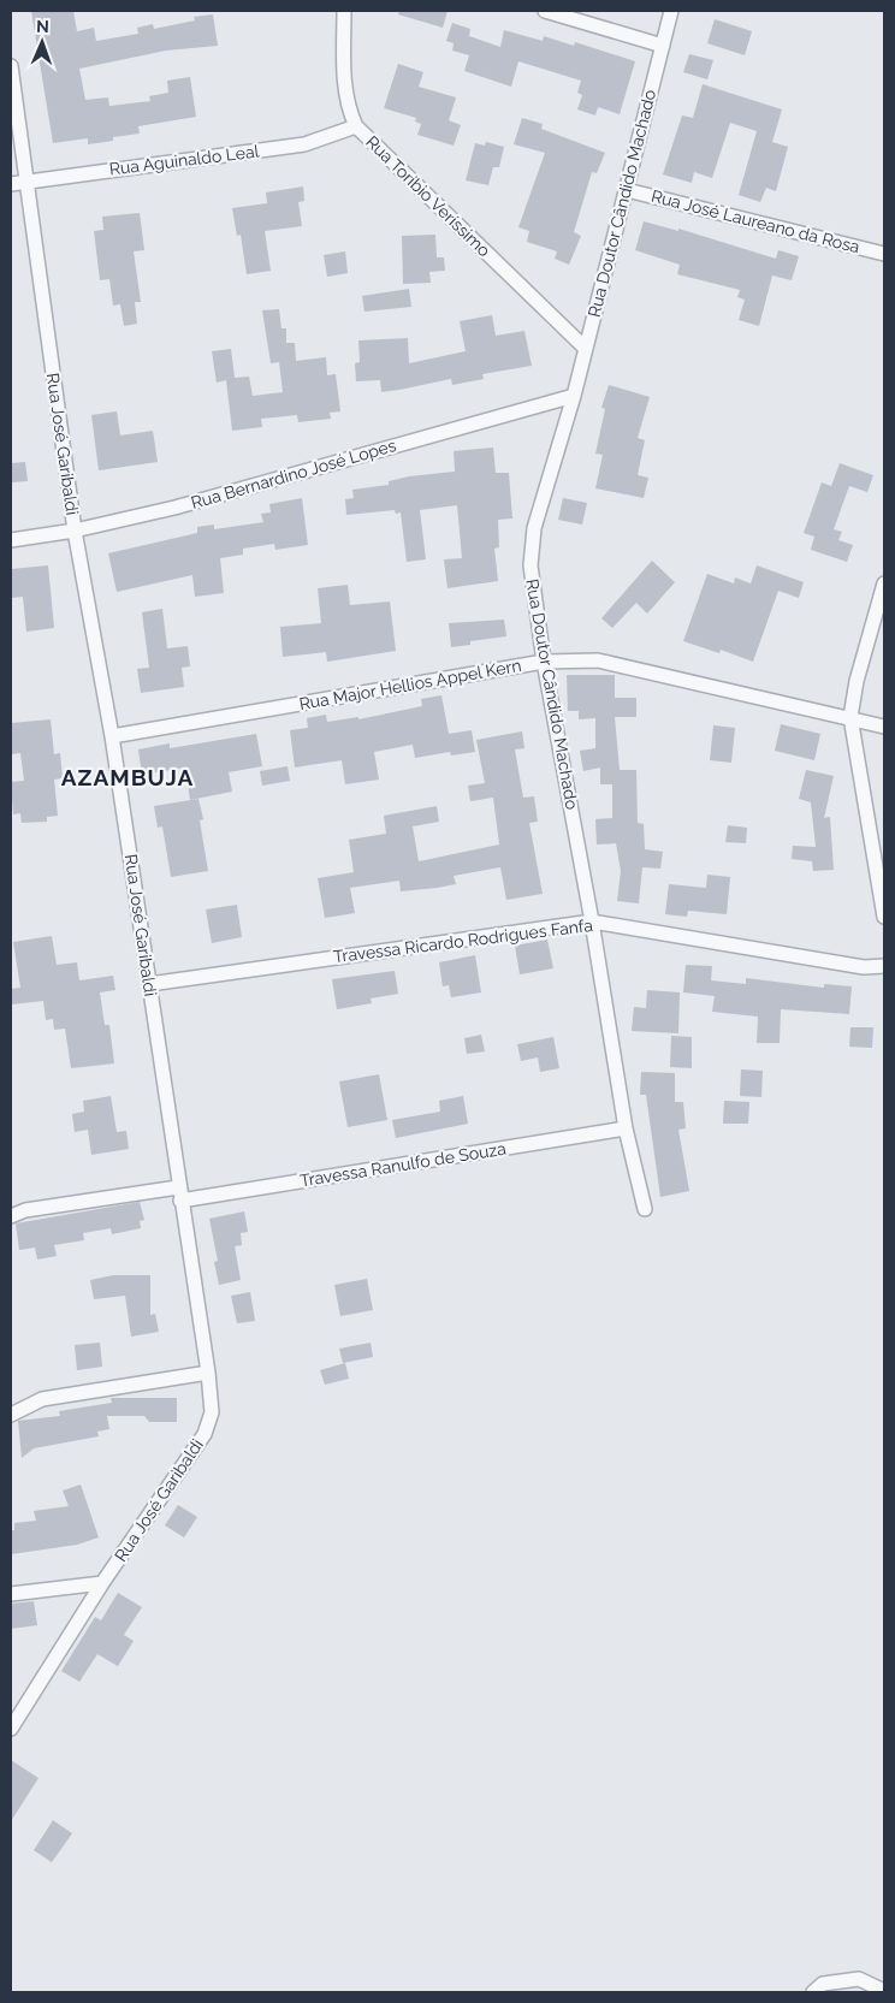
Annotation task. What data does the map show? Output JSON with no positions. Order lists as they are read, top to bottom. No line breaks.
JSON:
{"streets":{"street":["Rua Aguinaldo Leal","Rua Toríbio Veríssimo","Rua Doutor Cândido Machado","Rua José Laureano da Rosa","Rua José Garibaldi","Rua Bernardino José Lopes","Rua Major Hellios Appel Kern","Travessa Ricardo Rodrigues Fanfa","Travessa Ranulfo de Souza"]},"crossings":[["Rua Aguinaldo Leal","Rua Toríbio Veríssimo"],["Rua Aguinaldo Leal","Rua José Garibaldi"],["Rua Toríbio Veríssimo","Rua Doutor Cândido Machado"],["Rua Doutor Cândido Machado","Rua José Laureano da Rosa"],["Rua Doutor Cândido Machado","Rua Bernardino José Lopes"],["Rua Doutor Cândido Machado","Rua Major Hellios Appel Kern"],["Rua Doutor Cândido Machado","Travessa Ricardo Rodrigues Fanfa"],["Rua Doutor Cândido Machado","Travessa Ranulfo de Souza"],["Rua José Garibaldi","Rua Bernardino José Lopes"],["Rua José Garibaldi","Rua Major Hellios Appel Kern"],["Rua José Garibaldi","Travessa Ricardo Rodrigues Fanfa"],["Rua José Garibaldi","Travessa Ranulfo de Souza"]],"districts":["AZAMBUJA"],"north":"top"}
